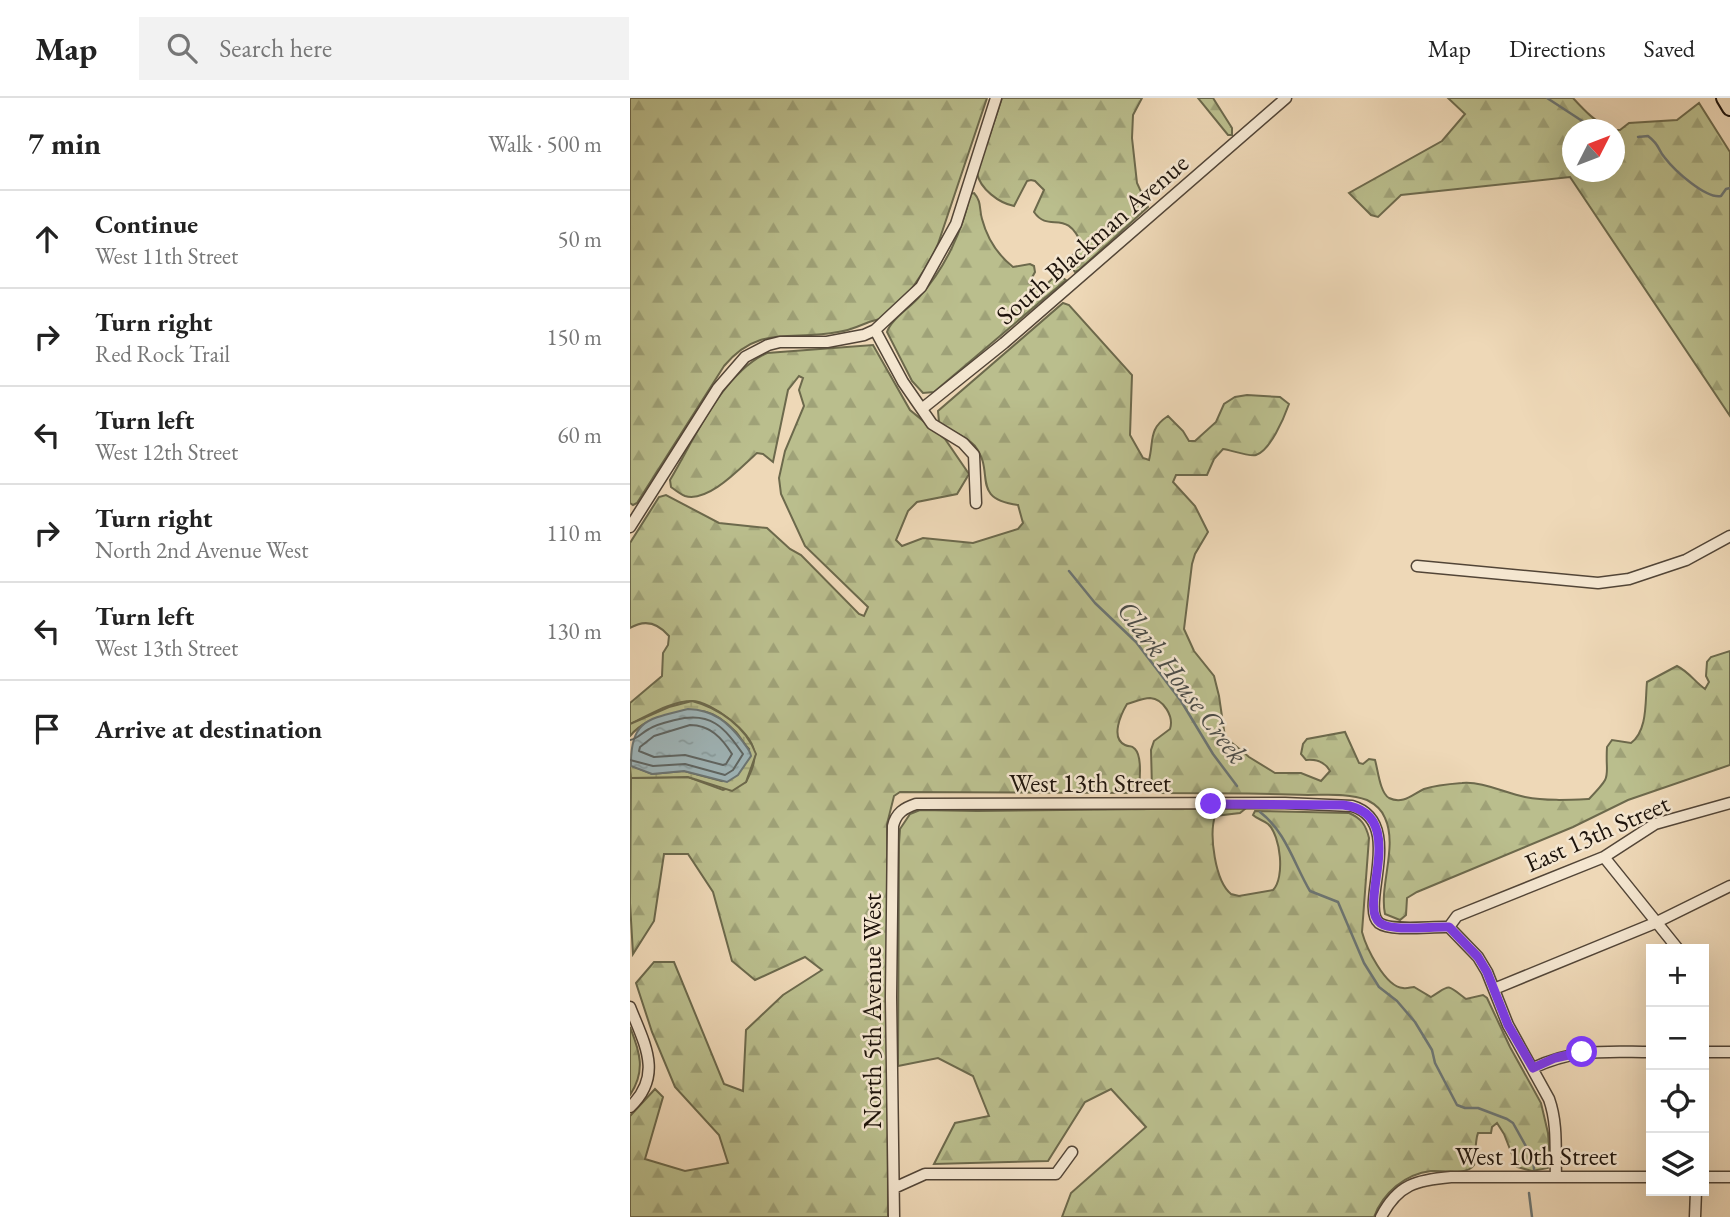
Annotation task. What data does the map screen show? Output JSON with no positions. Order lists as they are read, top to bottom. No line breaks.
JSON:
{"streets":{"street":["South Blackman Avenue","West 13th Street","East 13th Street","North 5th Avenue West","West 10th Street"]},"crossings":[["West 13th Street","East 13th Street"],["West 13th Street","North 5th Avenue West"]],"water":["Clark House Creek"],"north":"top right","page":{"header":"Map","search":"Search here","nav":["Map","Directions","Saved"],"heading":["7 min","Walk · 500 m"],"list":[["Continue","West 11th Street","50 m"],["Turn right","Red Rock Trail","150 m"],["Turn left","West 12th Street","60 m"],["Turn right","North 2nd Avenue West","110 m"],["Turn left","West 13th Street","130 m"],"Arrive at destination"],"map_buttons":["+","−"]}}
